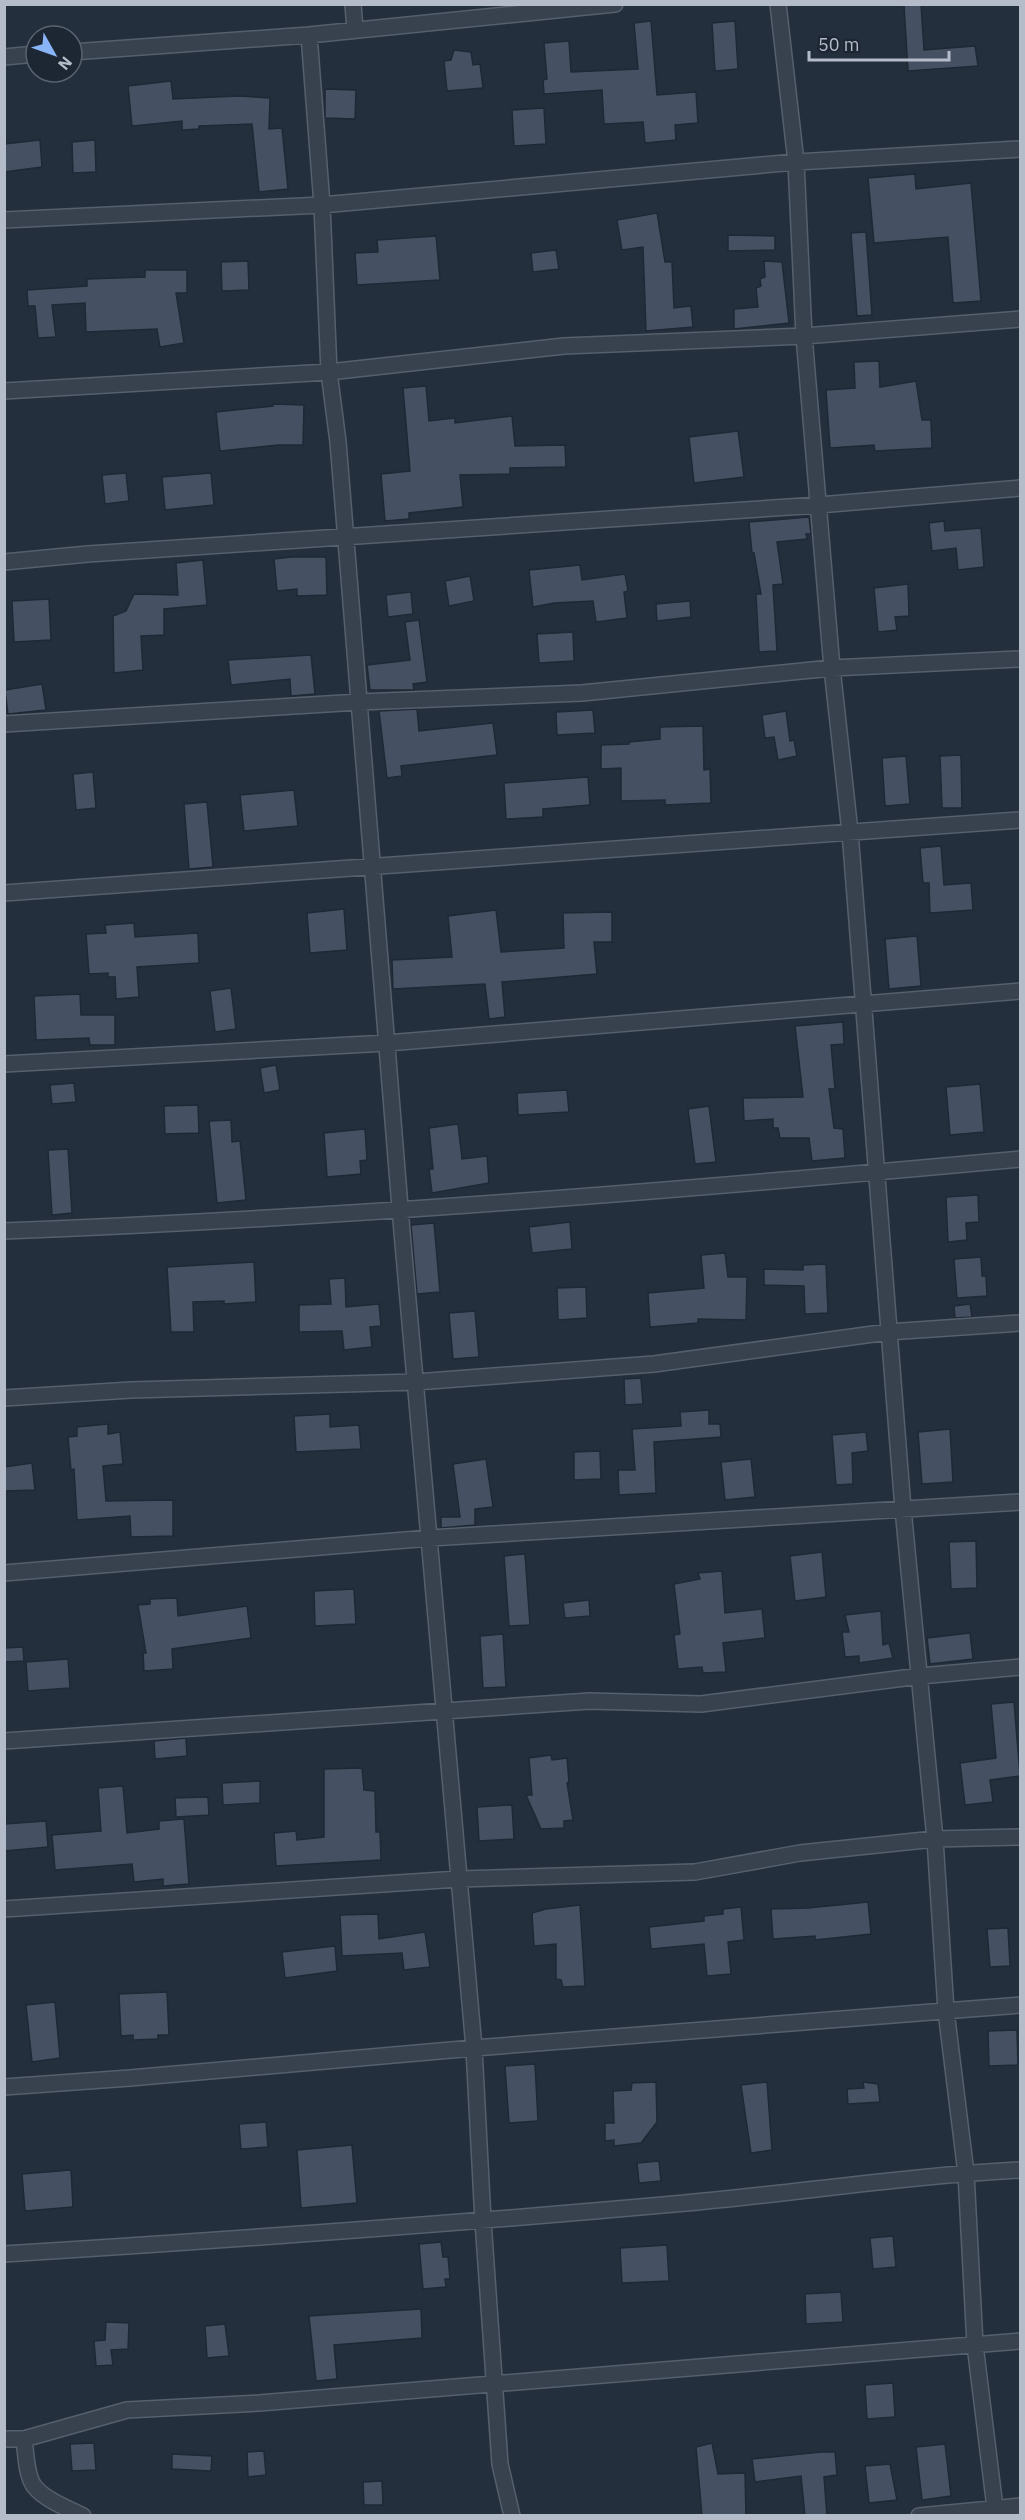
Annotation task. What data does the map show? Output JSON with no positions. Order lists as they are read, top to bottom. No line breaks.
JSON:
{"scale_bar":"50 m","north":"bottom right"}
